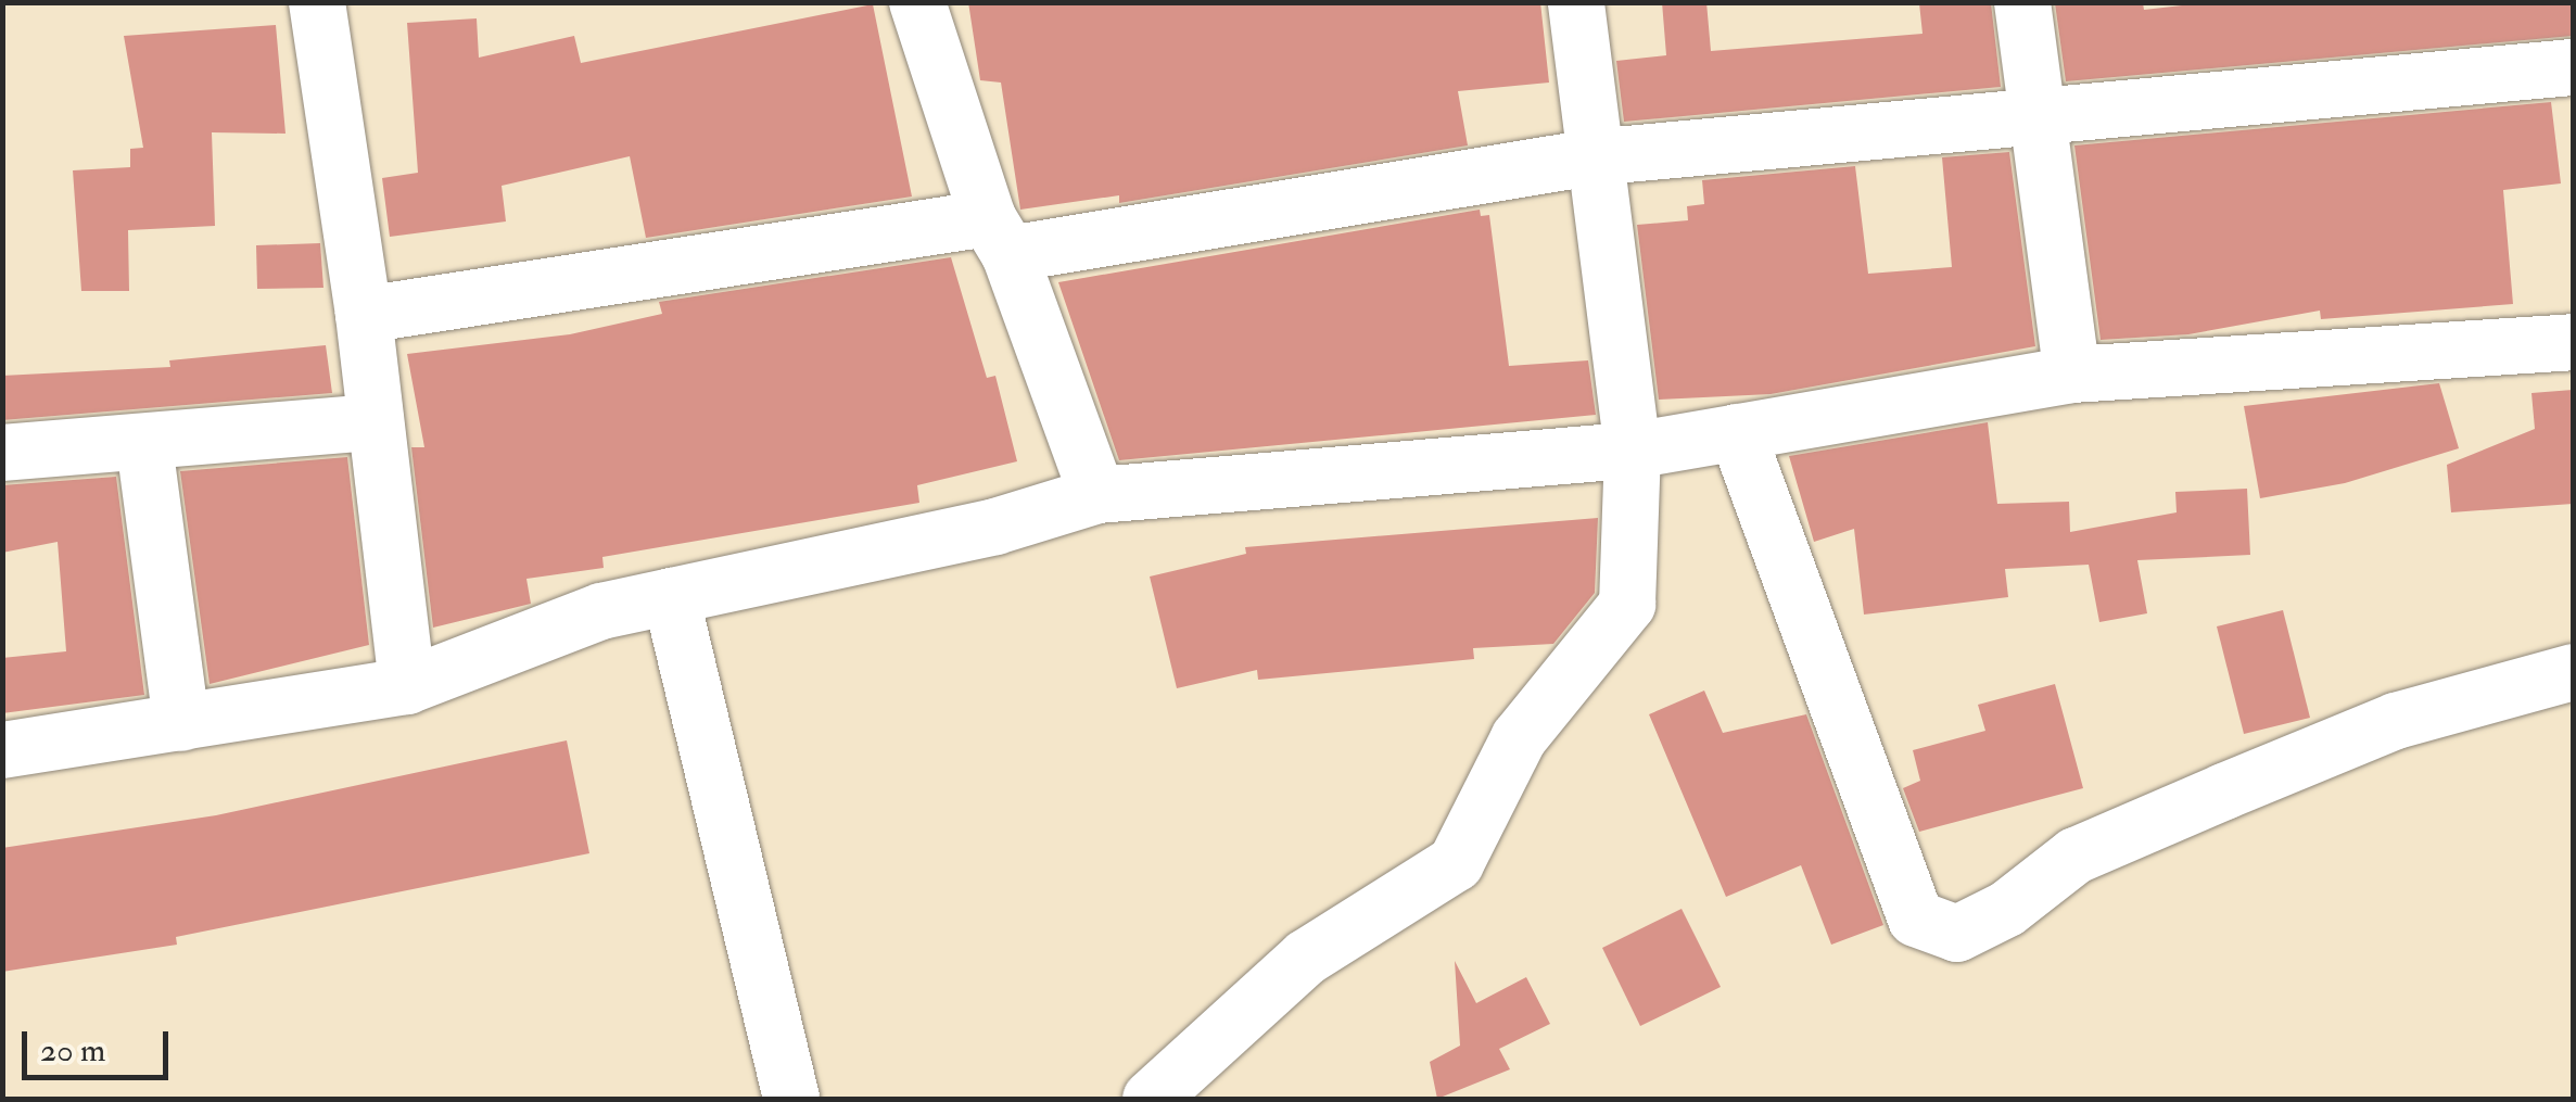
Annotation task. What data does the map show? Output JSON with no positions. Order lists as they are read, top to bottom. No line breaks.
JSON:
{"scale_bar":"20 m"}
